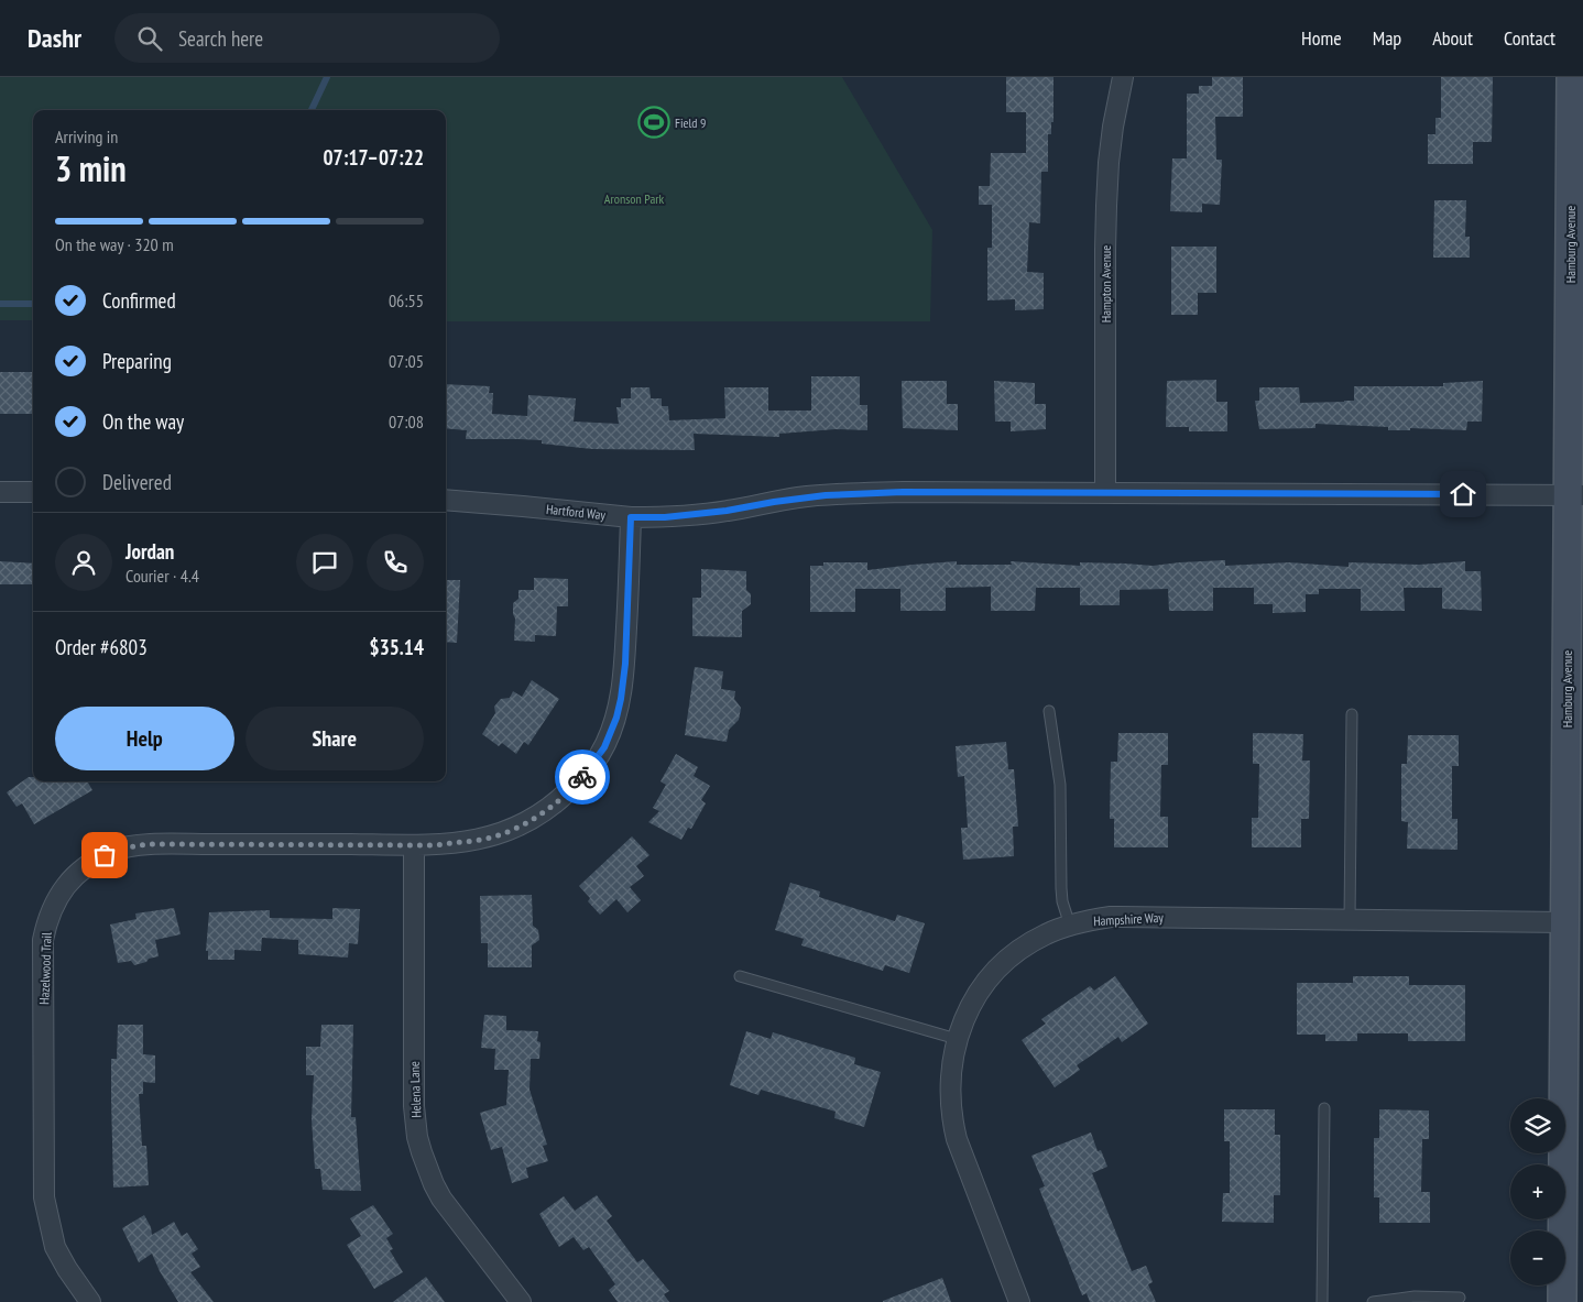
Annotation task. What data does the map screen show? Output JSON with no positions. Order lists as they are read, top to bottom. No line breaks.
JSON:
{"streets":{"street":["Hamburg Avenue","Hampton Avenue","Hartford Way","Hampshire Way","Hazelwood Trail","Helena Lane"]},"crossings":[["Hamburg Avenue","Hartford Way"],["Hamburg Avenue","Hampshire Way"],["Hampton Avenue","Hartford Way"],["Hartford Way","Hazelwood Trail"],["Hazelwood Trail","Helena Lane"]],"parks":["Aronson Park"],"places":{"sports":["Field 9"]},"page":{"header":"Dashr","search":"Search here","nav":["Home","Map","About","Contact"],"heading":["3 min","Arriving in","07:17–07:22"],"panel":["Jordan","Courier · 4.4","Order #6803","$35.14"],"bar":"On the way · 320 m","list":[["Confirmed","06:55"],["Preparing","07:05"],["On the way","07:08"],"Delivered"],"buttons":["Help","Share"],"map_buttons":["+","−"]}}
